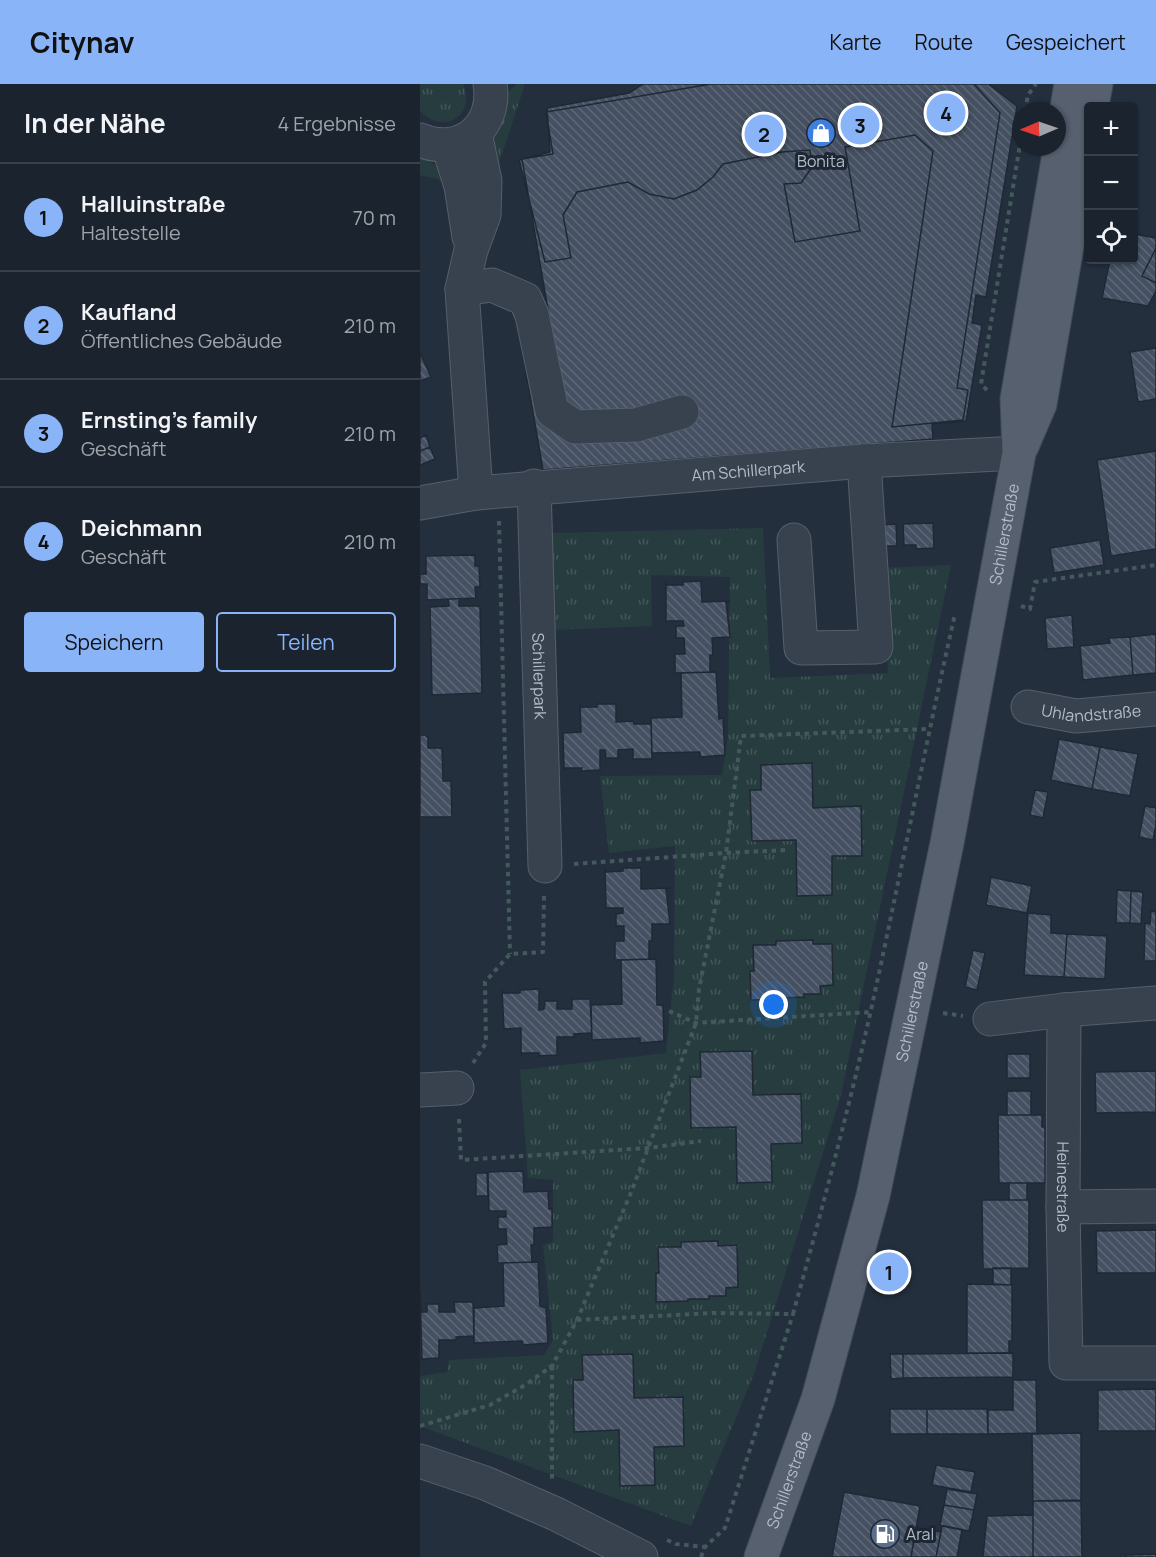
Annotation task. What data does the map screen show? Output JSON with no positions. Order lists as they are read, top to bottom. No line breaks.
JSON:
{"streets":{"main road":["Schillerstraße"],"street":["Am Schillerpark","Schillerpark","Uhlandstraße","Heinestraße"]},"crossings":[["Am Schillerpark","Schillerstraße"],["Am Schillerpark","Schillerpark"]],"places":{"shop":["Bonita"],"fuel station":["Aral"]},"north":"left","page":{"header":"Citynav","nav":["Karte","Route","Gespeichert"],"heading":["In der Nähe","4 Ergebnisse"],"pins":["4","3","2","1"],"map_buttons":["+","−"],"list":[{"mark":"1","name":"Halluinstraße","note":"Haltestelle","value":"70 m"},{"mark":"2","name":"Kaufland","note":"Öffentliches Gebäude","value":"210 m"},{"mark":"3","name":"Ernsting's family","note":"Geschäft","value":"210 m"},{"mark":"4","name":"Deichmann","note":"Geschäft","value":"210 m"}],"buttons":["Speichern","Teilen"]}}
